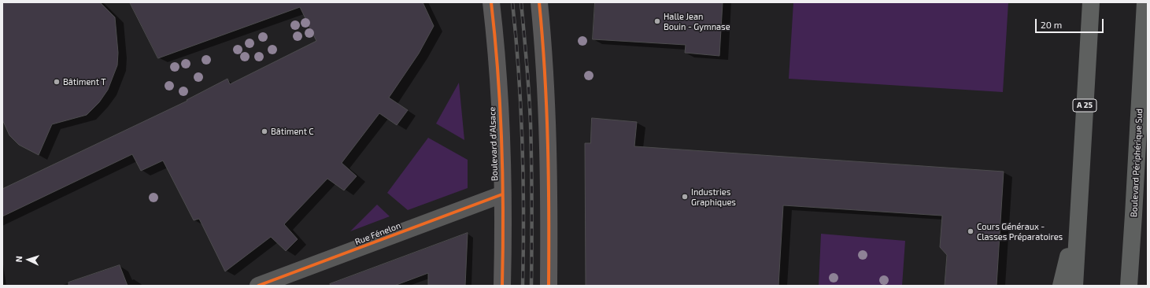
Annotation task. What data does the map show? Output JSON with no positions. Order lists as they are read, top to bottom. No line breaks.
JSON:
{"streets":{"highway":["A 25","Boulevard Périphérique Sud"],"main road":["Boulevard d'Alsace"],"street":["Rue Fénelon"]},"crossings":[["Boulevard d'Alsace","Rue Fénelon"]],"places":["Halle Jean Bouin - Gymnase","Bâtiment T","Bâtiment C","Industries Graphiques","Cours Généraux - Classes Préparatoires"],"scale_bar":"20 m","north":"left"}
